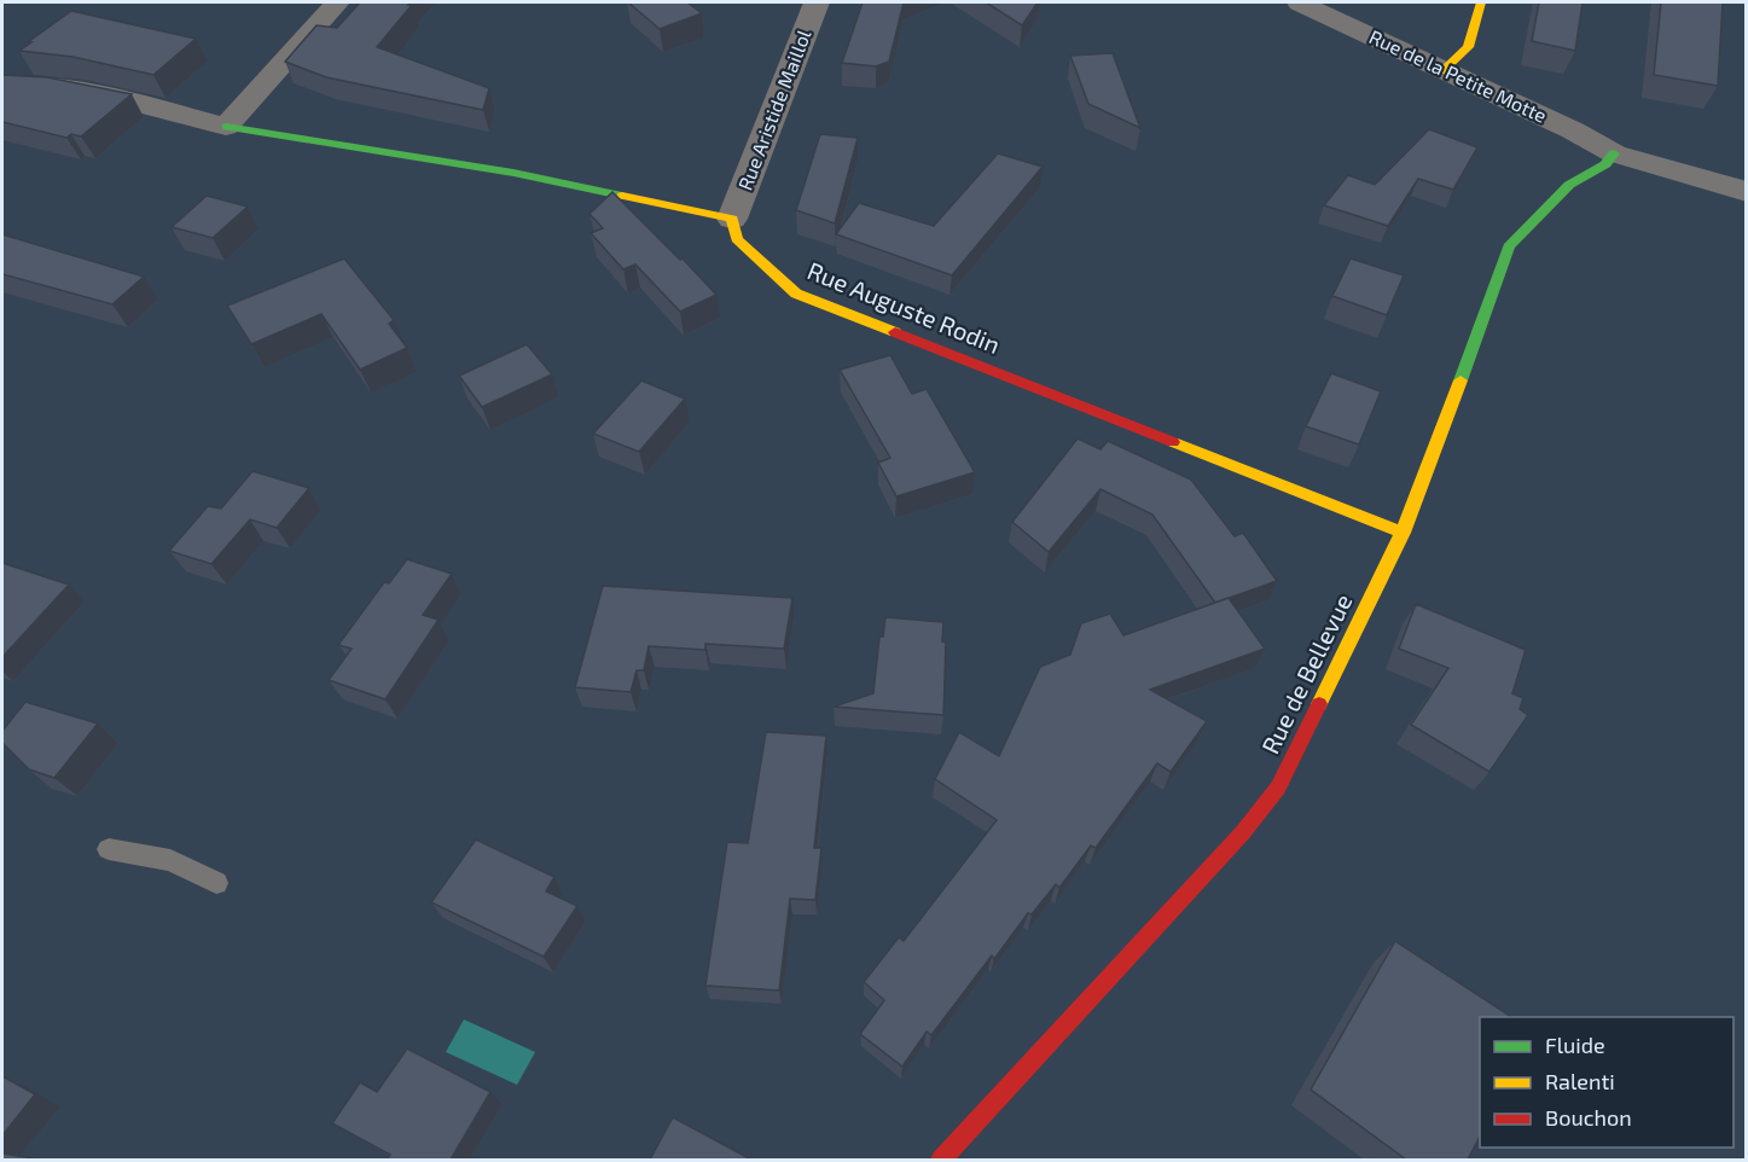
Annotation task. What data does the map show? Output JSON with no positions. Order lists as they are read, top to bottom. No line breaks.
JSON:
{"streets":{"street":["Rue de la Petite Motte","Rue Aristide Maillol","Rue Auguste Rodin","Rue de Bellevue"]},"crossings":[["Rue de la Petite Motte","Rue de Bellevue"],["Rue Aristide Maillol","Rue Auguste Rodin"],["Rue Auguste Rodin","Rue de Bellevue"]],"legend":["Fluide","Ralenti","Bouchon"]}
